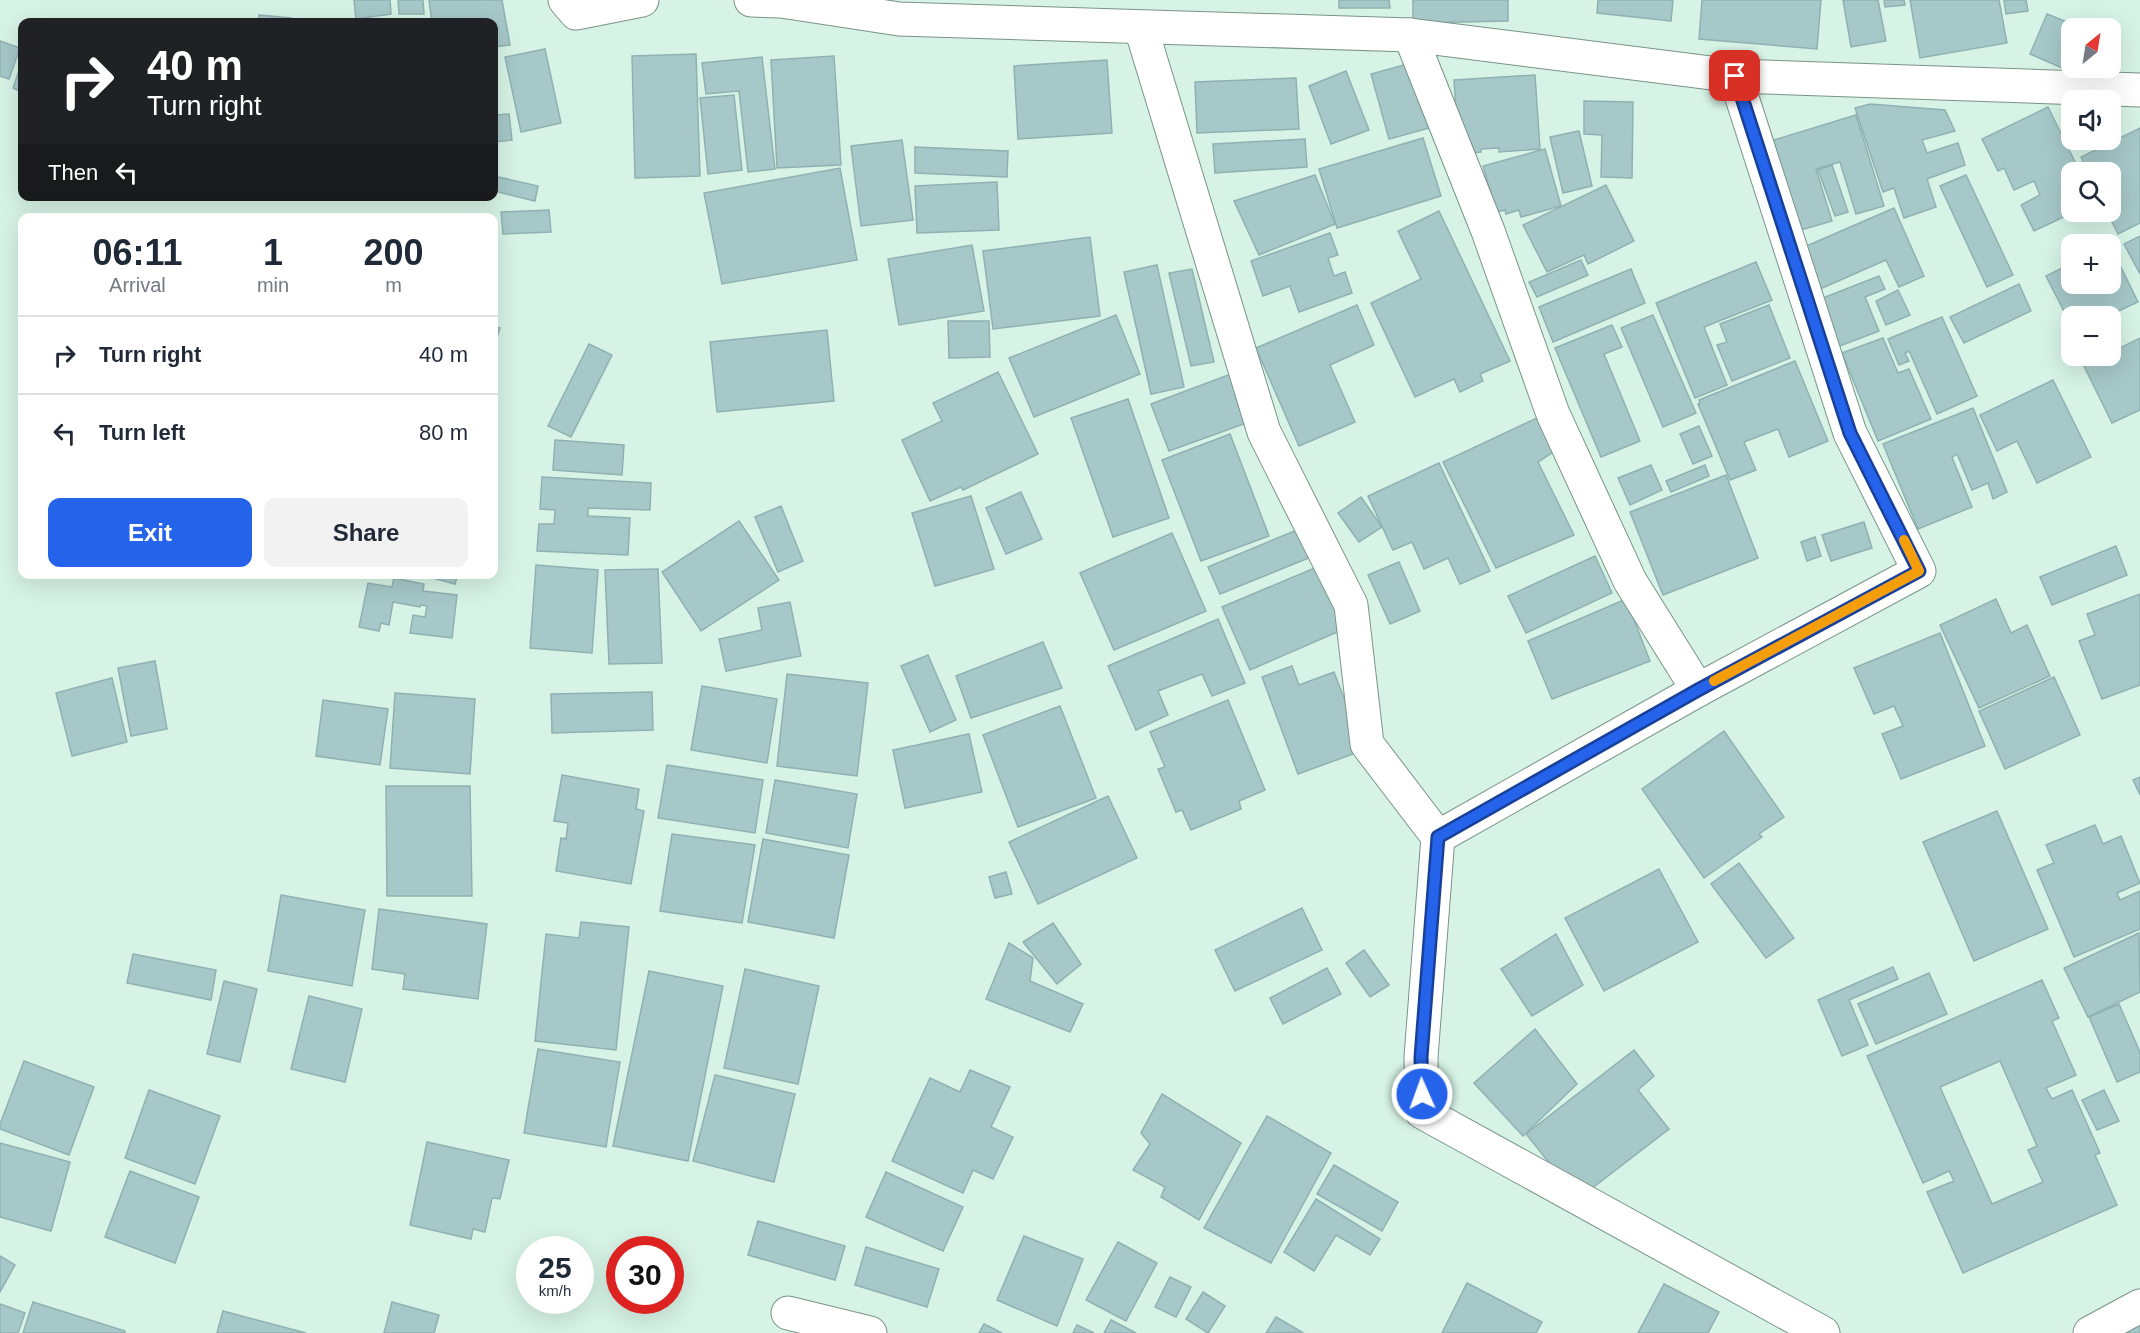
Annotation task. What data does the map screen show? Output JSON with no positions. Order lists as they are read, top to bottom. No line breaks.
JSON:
{"north":"top right","page":{"map_buttons":["+","−"],"turn":["40 m","Turn right"],"then":"Then","eta":["06:11","Arrival","1","min","200","m"],"list":[{"name":"Turn right","value":"40 m"},{"name":"Turn left","value":"80 m"}],"buttons":["Exit","Share"],"speed":"25 km/h","limit":"30"}}
